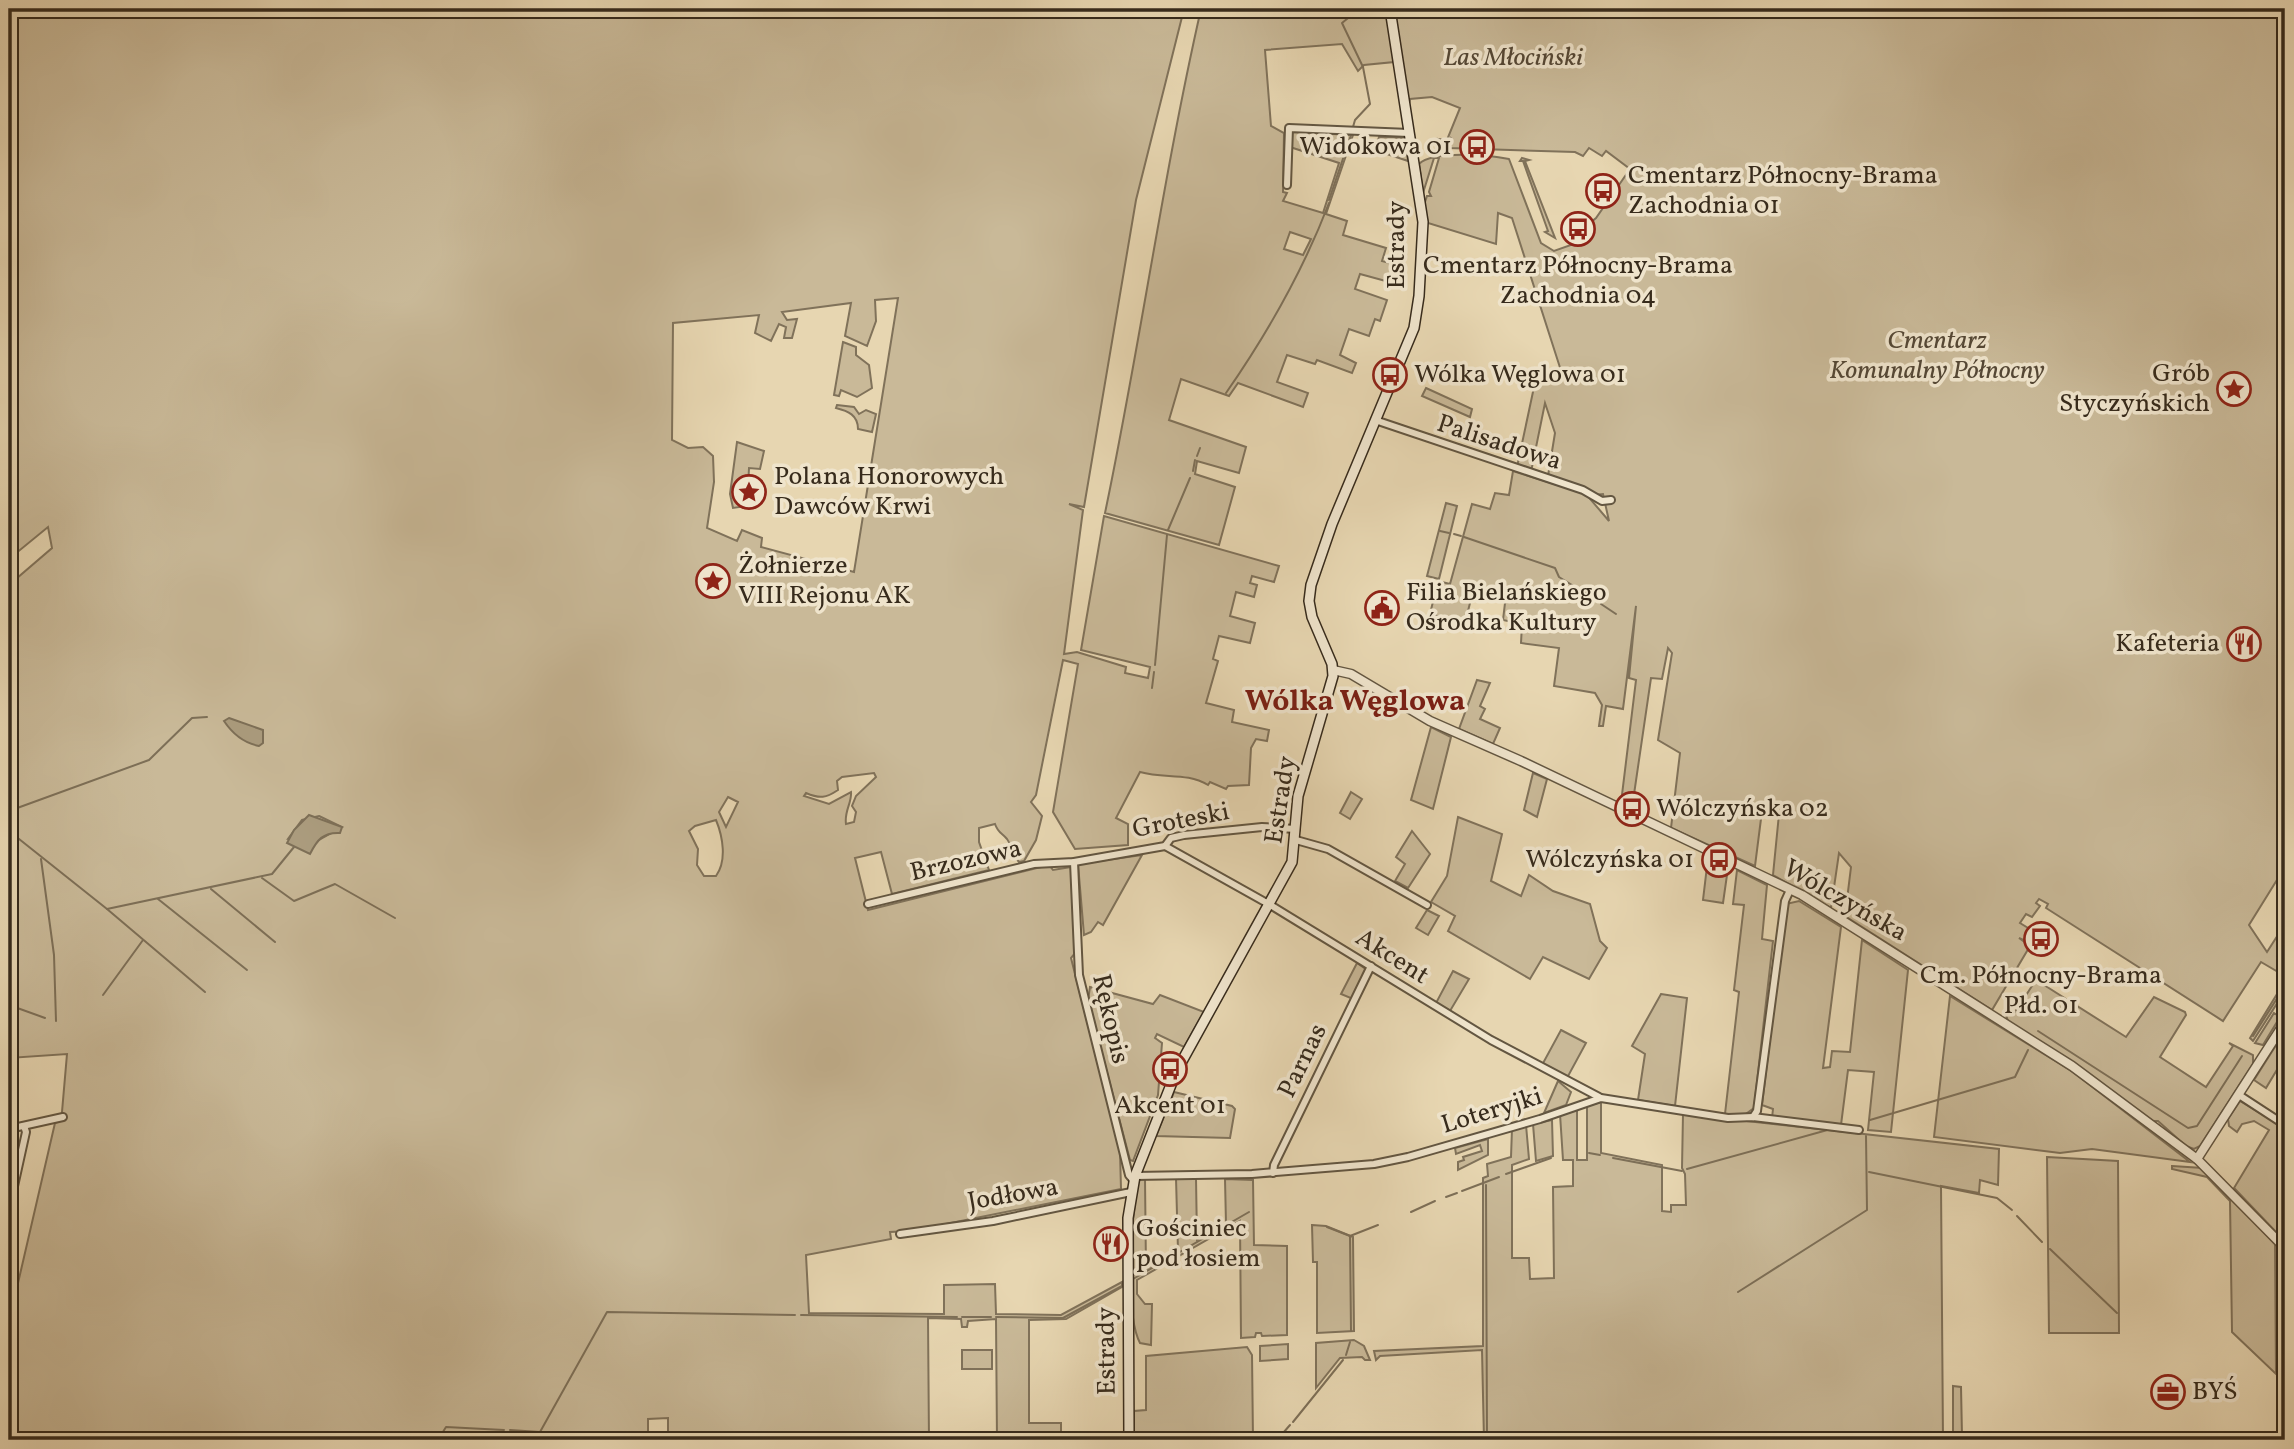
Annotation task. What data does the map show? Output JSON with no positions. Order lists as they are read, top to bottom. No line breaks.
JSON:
{"streets":{"main road":["Estrady"],"street":["Palisadowa","Groteski","Brzozowa","Wólczyńska","Akcent","Rękopis","Parnas","Loteryjki","Jodłowa"]},"crossings":[["Estrady","Palisadowa"],["Estrady","Groteski"],["Estrady","Wólczyńska"],["Estrady","Akcent"],["Estrady","Rękopis"],["Estrady","Loteryjki"],["Estrady","Jodłowa"],["Groteski","Brzozowa"],["Groteski","Akcent"],["Groteski","Rękopis"],["Brzozowa","Rękopis"],["Akcent","Parnas"],["Akcent","Loteryjki"],["Rękopis","Loteryjki"],["Parnas","Loteryjki"]],"districts":["Wólka Węglowa"],"parks":["Las Młociński","Cmentarz Komunalny Północny"],"places":{"bus stop":["Widokowa 01","Cmentarz Północny-Brama Zachodnia 01","Cmentarz Północny-Brama Zachodnia 04","Wólka Węglowa 01","Wólczyńska 02","Wólczyńska 01","Cm. Północny-Brama Płd. 01","Akcent 01"],"place":["Grób Styczyńskich","Polana Honorowych Dawców Krwi","Żołnierze VIII Rejonu AK"],"public building":["Filia Bielańskiego Ośrodka Kultury"],"restaurant":["Kafeteria","Gościniec pod łosiem"],"office":["BYŚ"]}}
